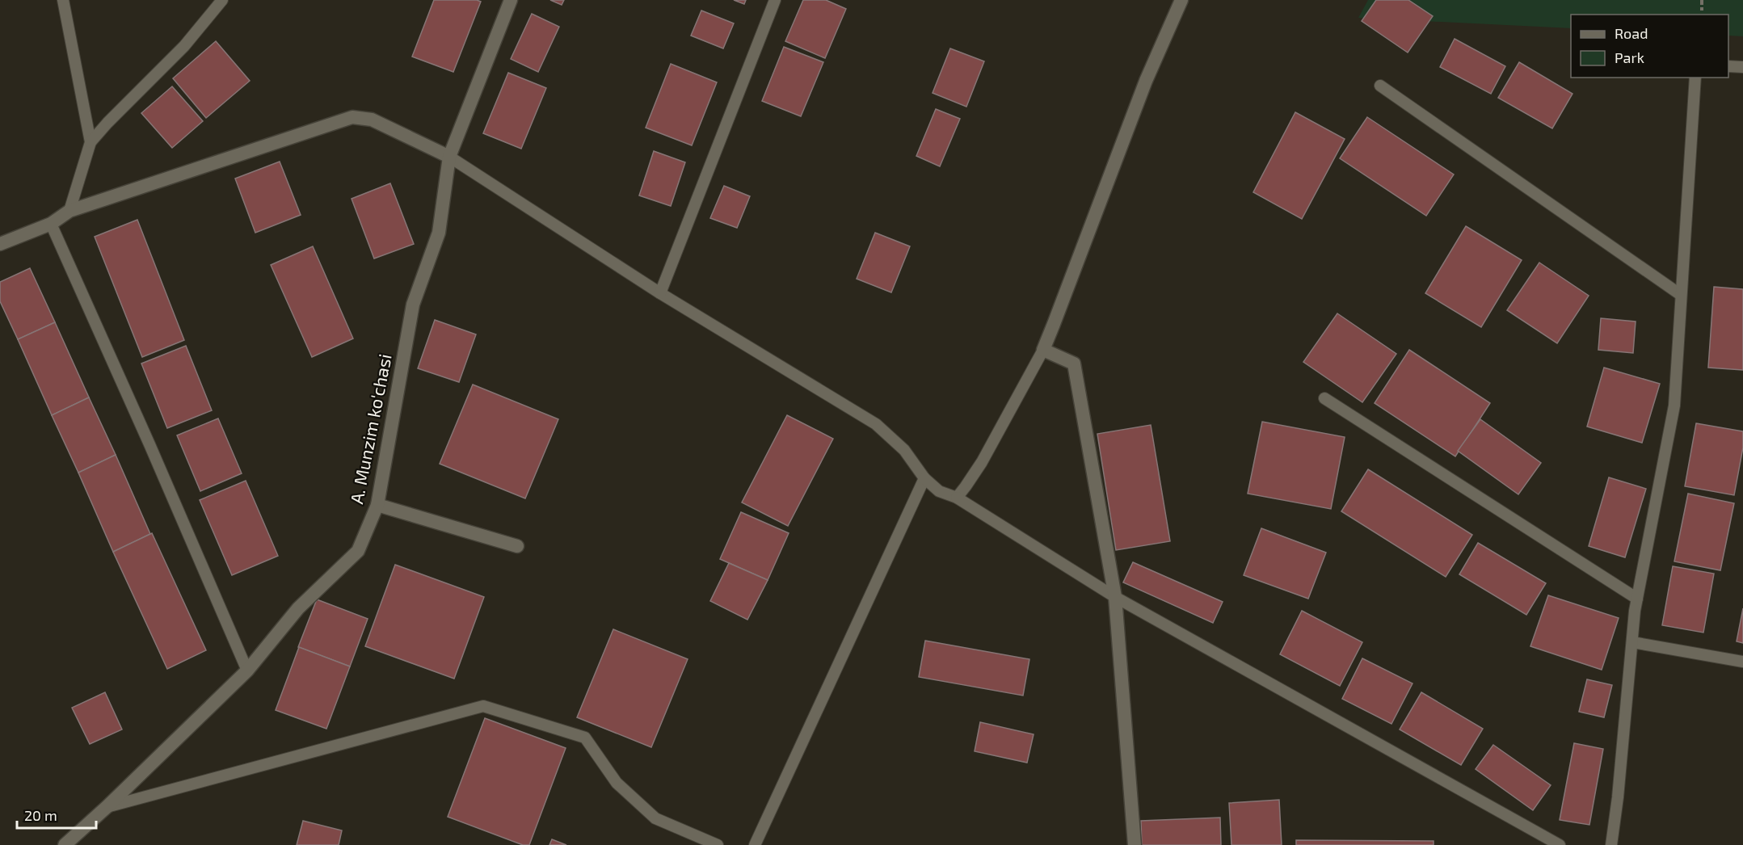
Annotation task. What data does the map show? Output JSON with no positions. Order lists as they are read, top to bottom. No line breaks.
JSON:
{"streets":{"street":["A. Munzim ko'chasi"]},"legend":["Road","Park"],"scale_bar":"20 m"}
